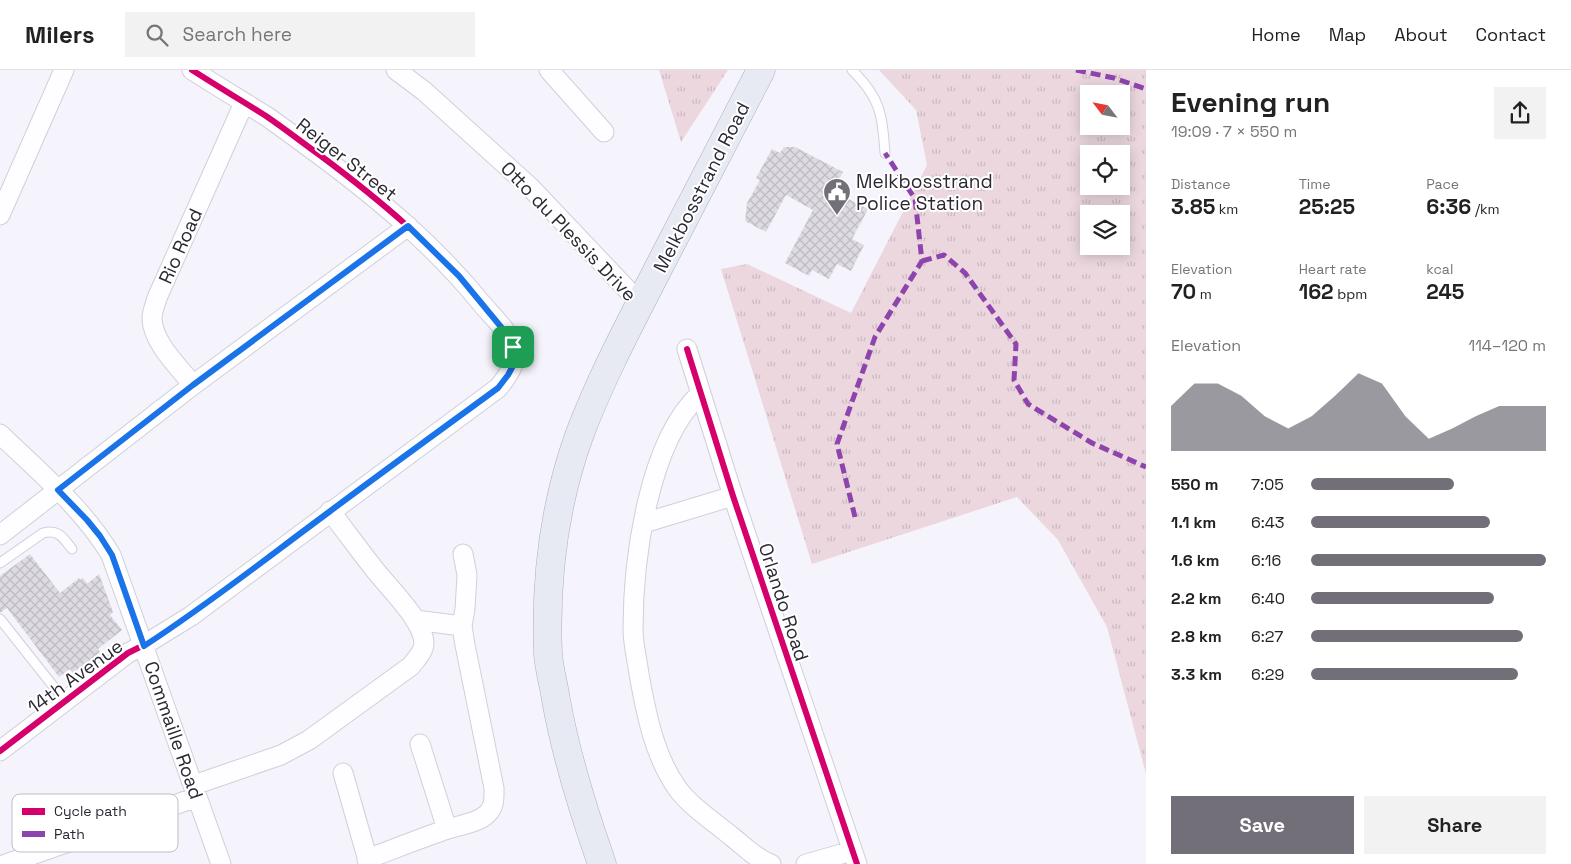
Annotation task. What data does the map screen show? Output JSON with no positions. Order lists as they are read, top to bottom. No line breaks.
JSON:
{"streets":{"main road":["Melkbosstrand Road","Otto du Plessis Drive"],"street":["Reiger Street","Rio Road","Orlando Road","14th Avenue","Commaille Road"]},"crossings":[["Reiger Street","Rio Road"],["Reiger Street","14th Avenue"],["Melkbosstrand Road","Otto du Plessis Drive"],["14th Avenue","Commaille Road"]],"places":{"public building":["Melkbosstrand Police Station"]},"legend":["Cycle path","Path"],"north":"top left","page":{"header":"Milers","search":"Search here","nav":["Home","Map","About","Contact"],"heading":["Evening run","19:09 · 7 × 550 m"],"stats":[["Distance","3.85 km"],["Time","25:25"],["Pace","6:36 /km"],["Elevation","70 m"],["Heart rate","162 bpm"],["kcal","245"]],"chart":["Elevation","114–120 m"],"list":[{"name":"550 m","note":"7:05"},{"name":"1.1 km","note":"6:43"},{"name":"1.6 km","note":"6:16"},{"name":"2.2 km","note":"6:40"},{"name":"2.8 km","note":"6:27"},{"name":"3.3 km","note":"6:29"}],"buttons":["Save","Share"]}}
